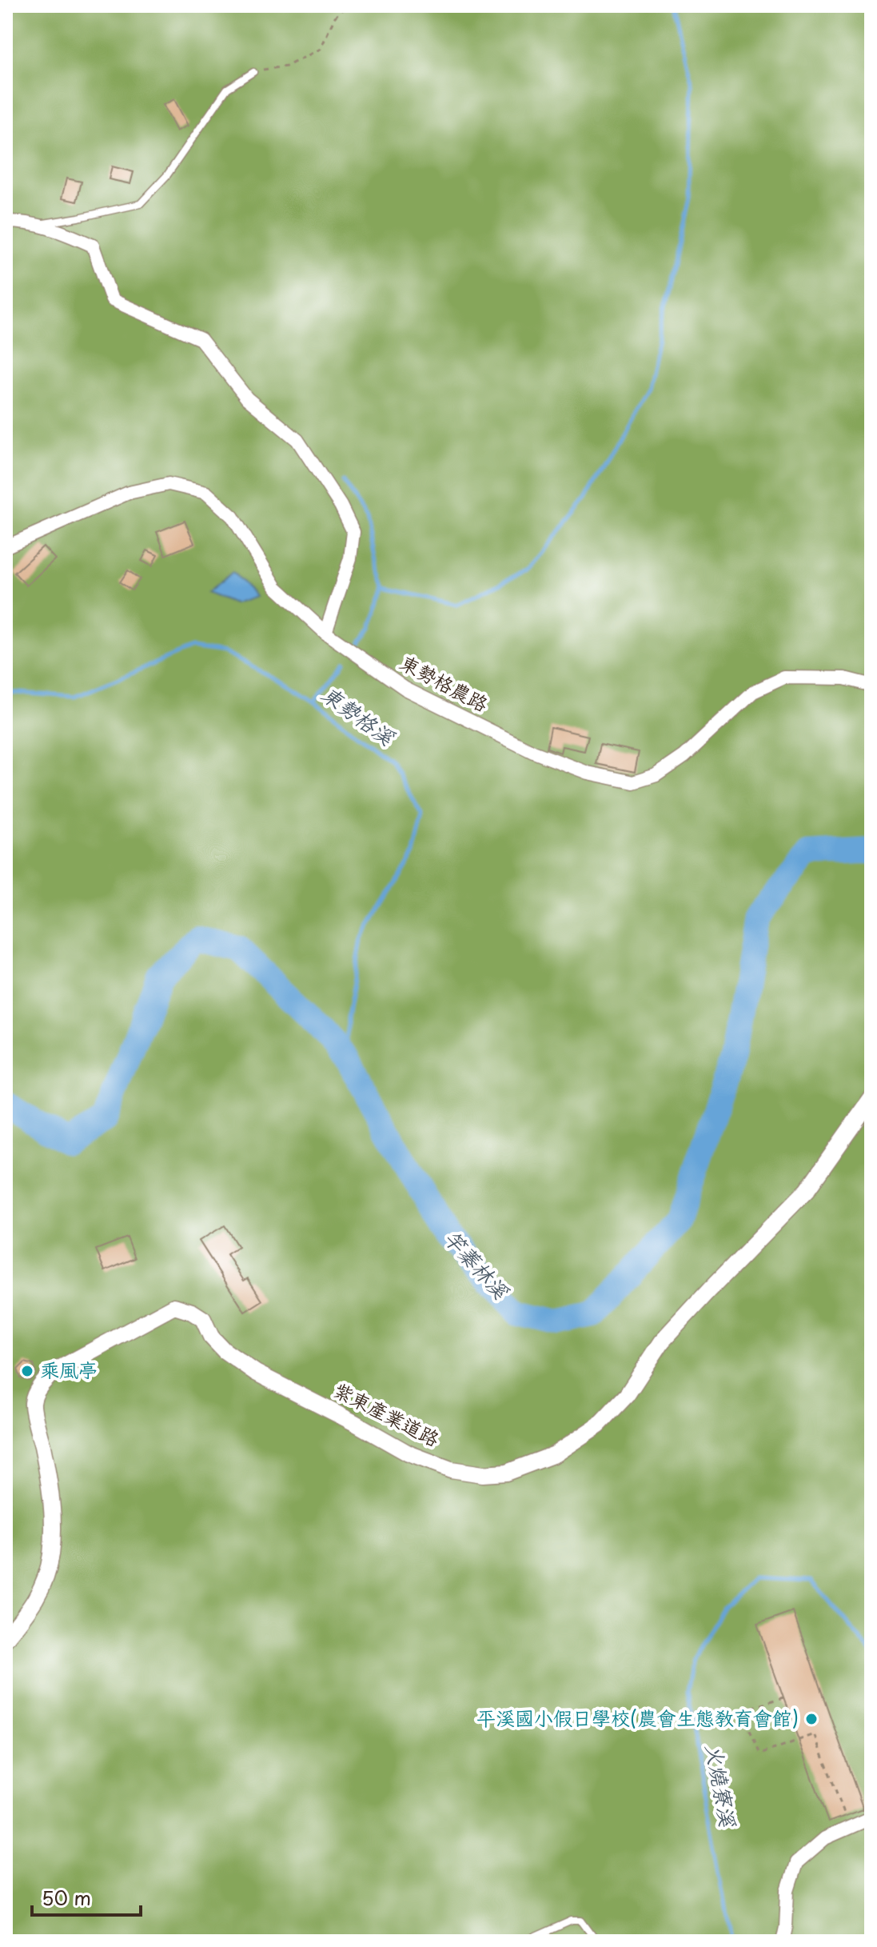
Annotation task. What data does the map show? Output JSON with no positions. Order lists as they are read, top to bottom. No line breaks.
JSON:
{"streets":{"street":["東勢格農路","紫東產業道路"]},"water":["東勢格溪","竿蓁林溪","火燒寮溪"],"places":["乘風亭","平溪國小假日學校(農會生態教育會館)"],"scale_bar":"50 m"}
